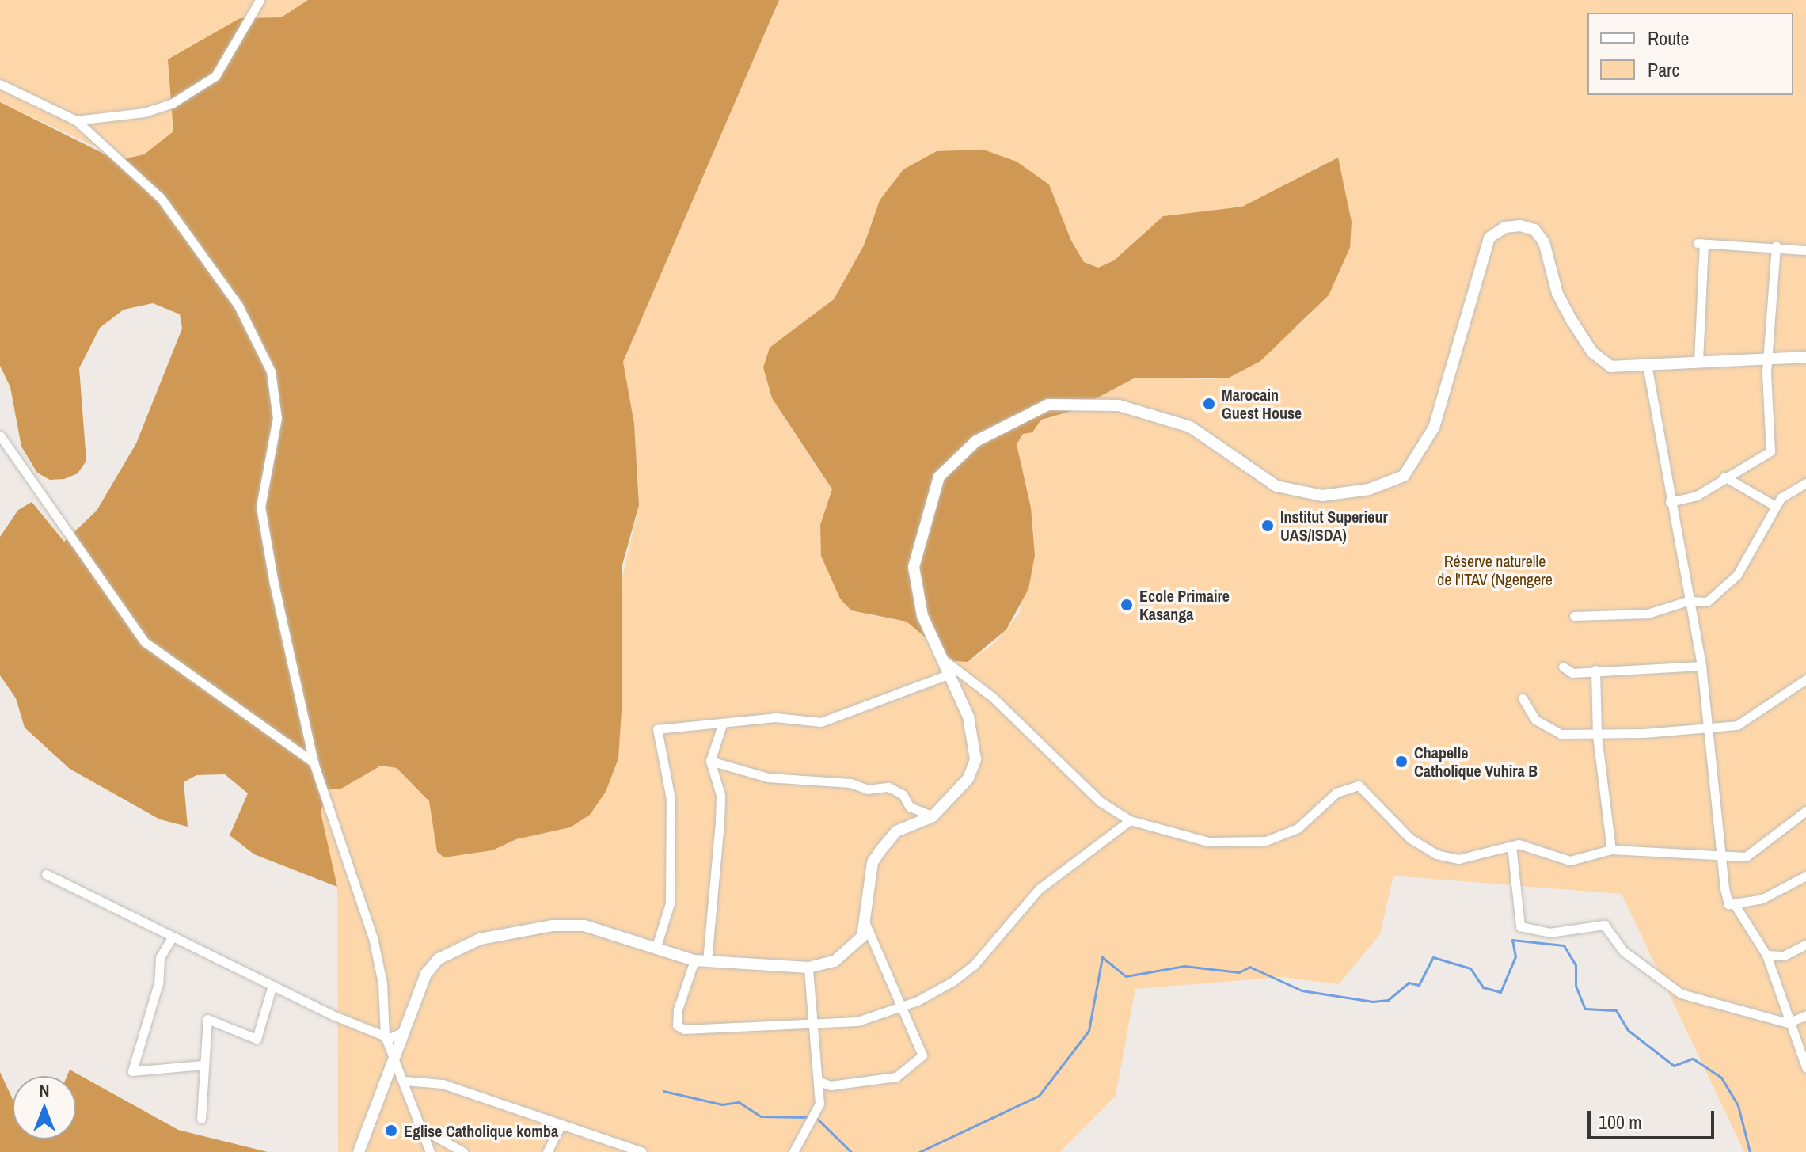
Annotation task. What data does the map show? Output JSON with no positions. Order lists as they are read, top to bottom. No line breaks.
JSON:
{"parks":["Réserve naturelle de l'ITAV (Ngengere"],"places":["Marocain Guest House","Institut Superieur UAS/ISDA)","Ecole Primaire Kasanga","Chapelle Catholique Vuhira B","Eglise Catholique komba"],"legend":["Route","Parc"],"scale_bar":"100 m","north":"top"}
